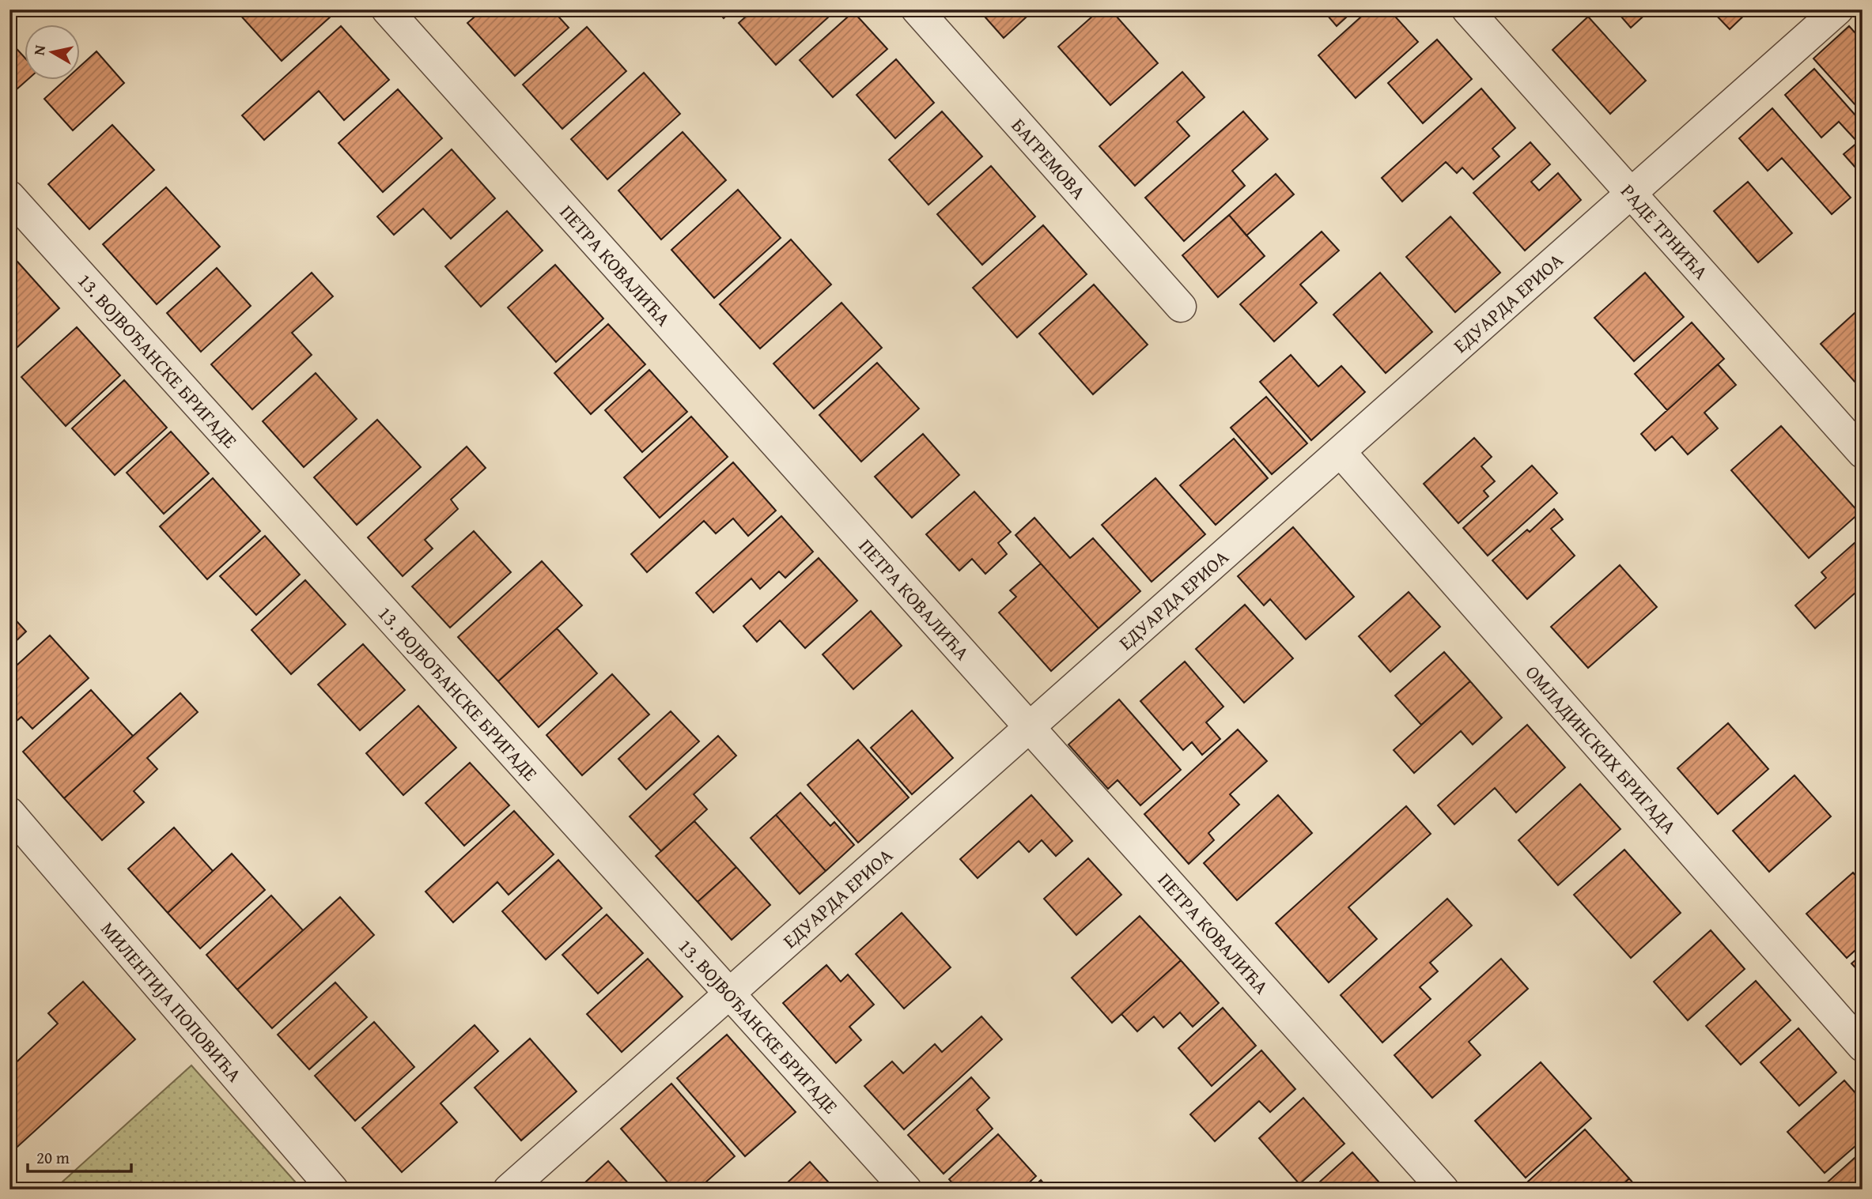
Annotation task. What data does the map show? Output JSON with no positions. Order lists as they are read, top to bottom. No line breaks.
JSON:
{"streets":{"street":["БАГРЕМОВА","РАДЕ ТРНИЋА","ПЕТРА КОВАЛИЋА","ЕДУАРДА ЕРИОА","13. ВОЈВОЂАНСКЕ БРИГАДЕ","ОМЛАДИНСКИХ БРИГАДА","МИЛЕНТИЈА ПОПОВИЋА"]},"crossings":[["РАДЕ ТРНИЋА","ЕДУАРДА ЕРИОА"],["ПЕТРА КОВАЛИЋА","ЕДУАРДА ЕРИОА"],["ЕДУАРДА ЕРИОА","13. ВОЈВОЂАНСКЕ БРИГАДЕ"],["ЕДУАРДА ЕРИОА","ОМЛАДИНСКИХ БРИГАДА"]],"scale_bar":"20 m","north":"left"}
